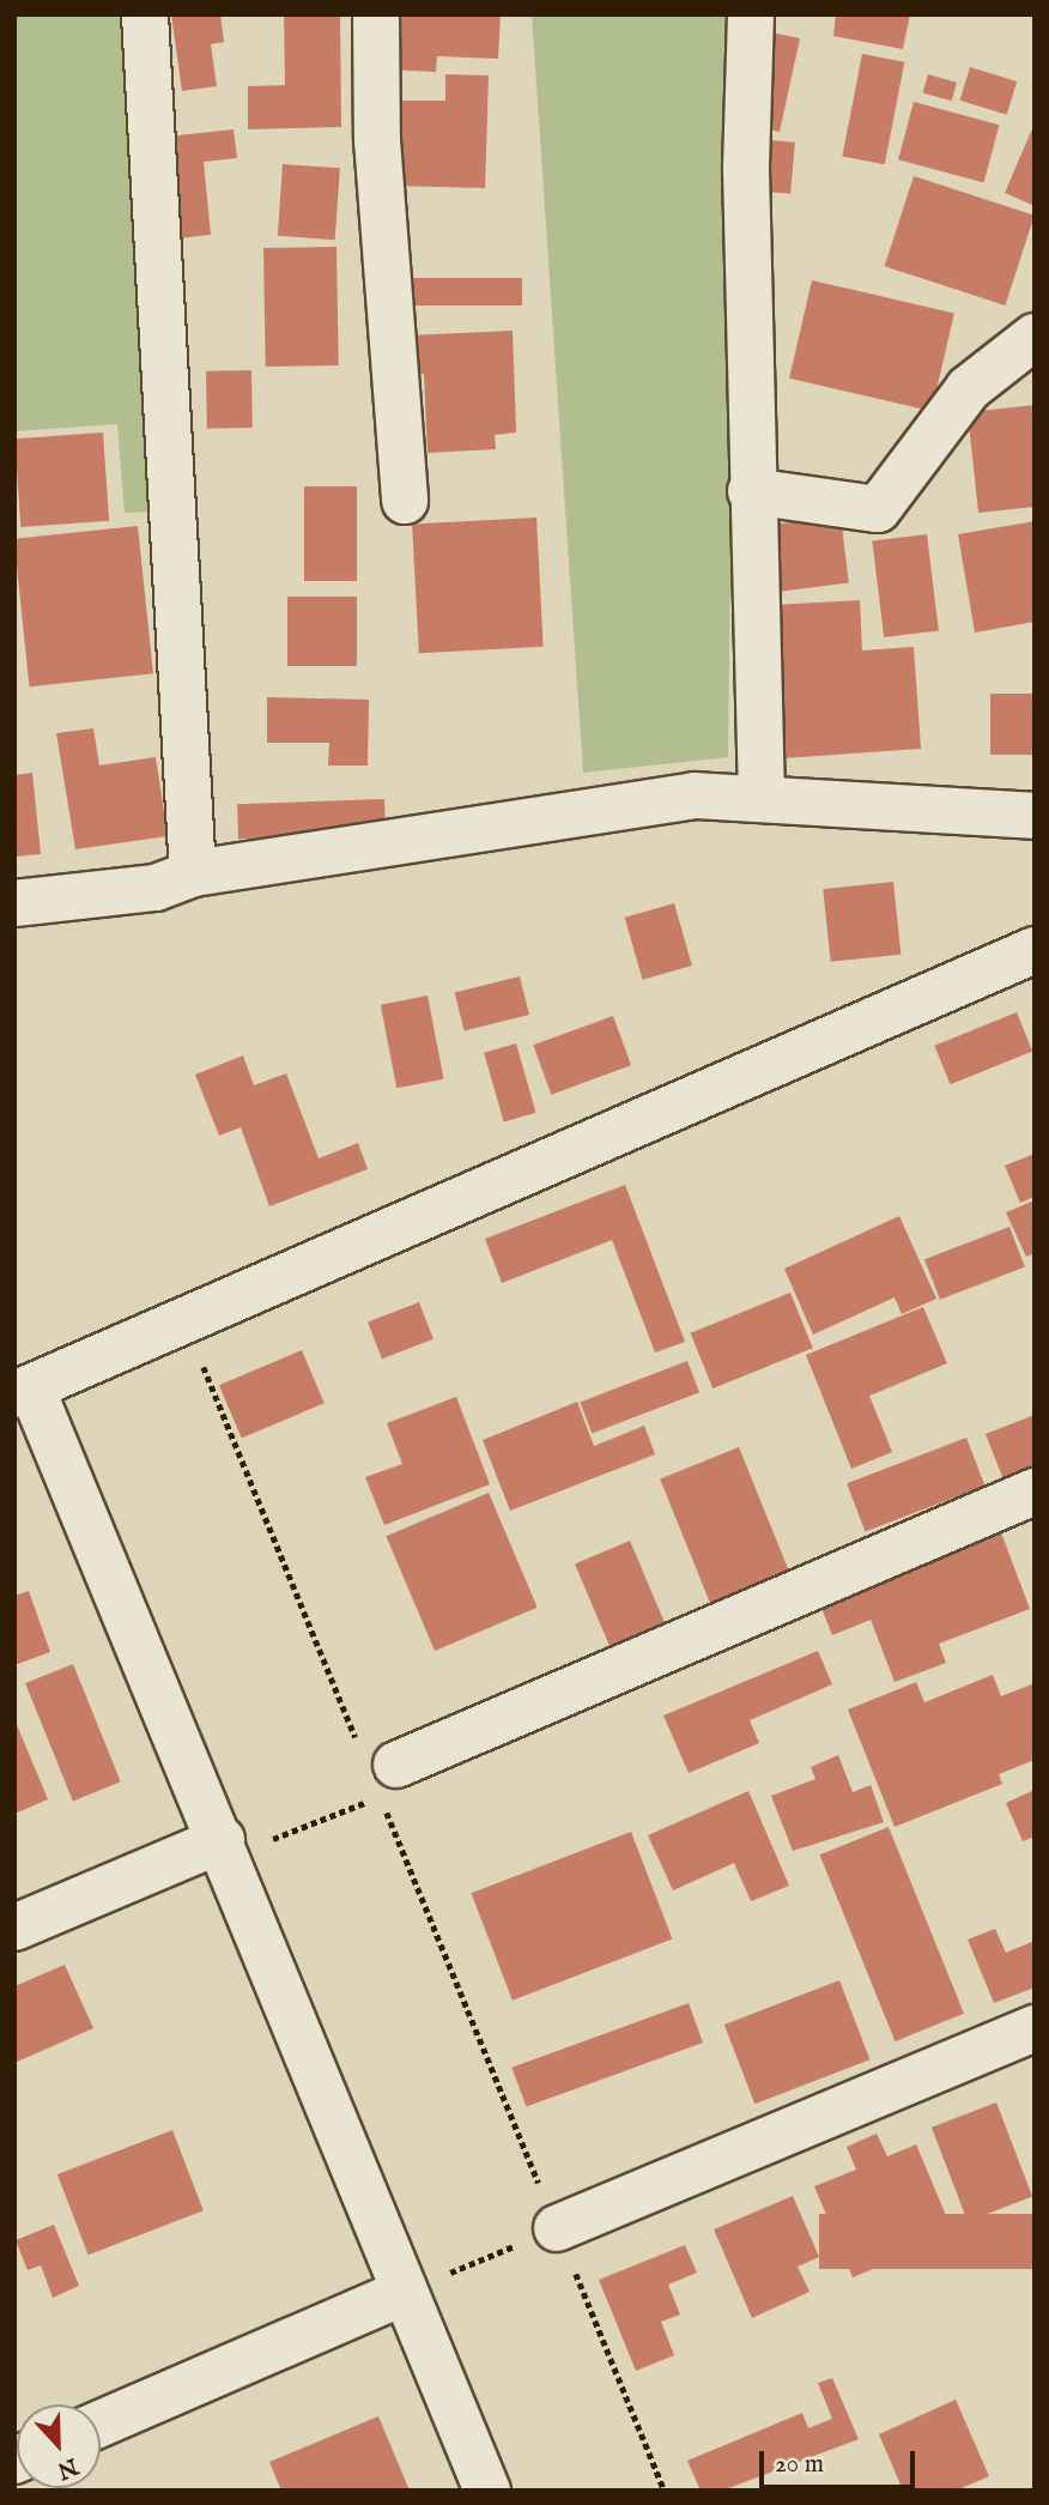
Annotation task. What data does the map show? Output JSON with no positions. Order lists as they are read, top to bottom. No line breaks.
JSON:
{"scale_bar":"20 m","north":"bottom"}
